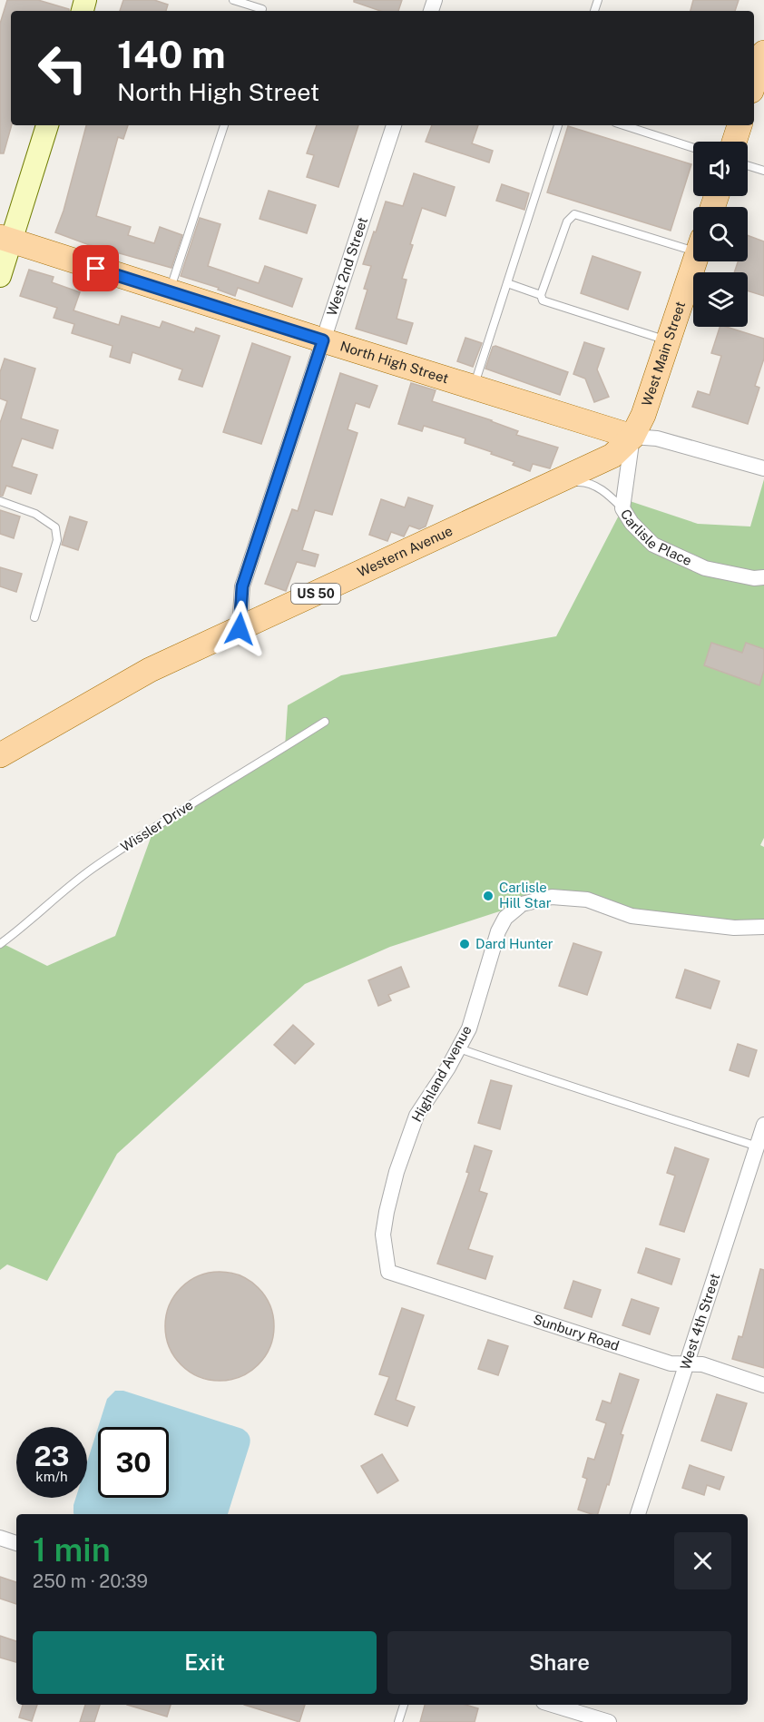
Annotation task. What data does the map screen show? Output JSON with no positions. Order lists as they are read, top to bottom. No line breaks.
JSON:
{"streets":{"main road":["West Main Street","North High Street","Western Avenue","US 50"],"street":["West 2nd Street","Carlisle Place","Highland Avenue","West 4th Street","Sunbury Road"],"lane":["Wissler Drive"]},"crossings":[["West 2nd Street","North High Street"],["West 2nd Street","Western Avenue"],["West Main Street","North High Street"],["West Main Street","Carlisle Place"],["West Main Street","Western Avenue"],["North High Street","Carlisle Place"],["North High Street","Western Avenue"],["Carlisle Place","Western Avenue"],["Highland Avenue","Sunbury Road"],["West 4th Street","Sunbury Road"]],"places":["Carlisle Hill Star","Dard Hunter"],"page":{"turn":["140 m","North High Street"],"speed":"23 km/h","limit":"30","heading":["1 min","250 m · 20:39"],"buttons":["Exit","Share"]}}
